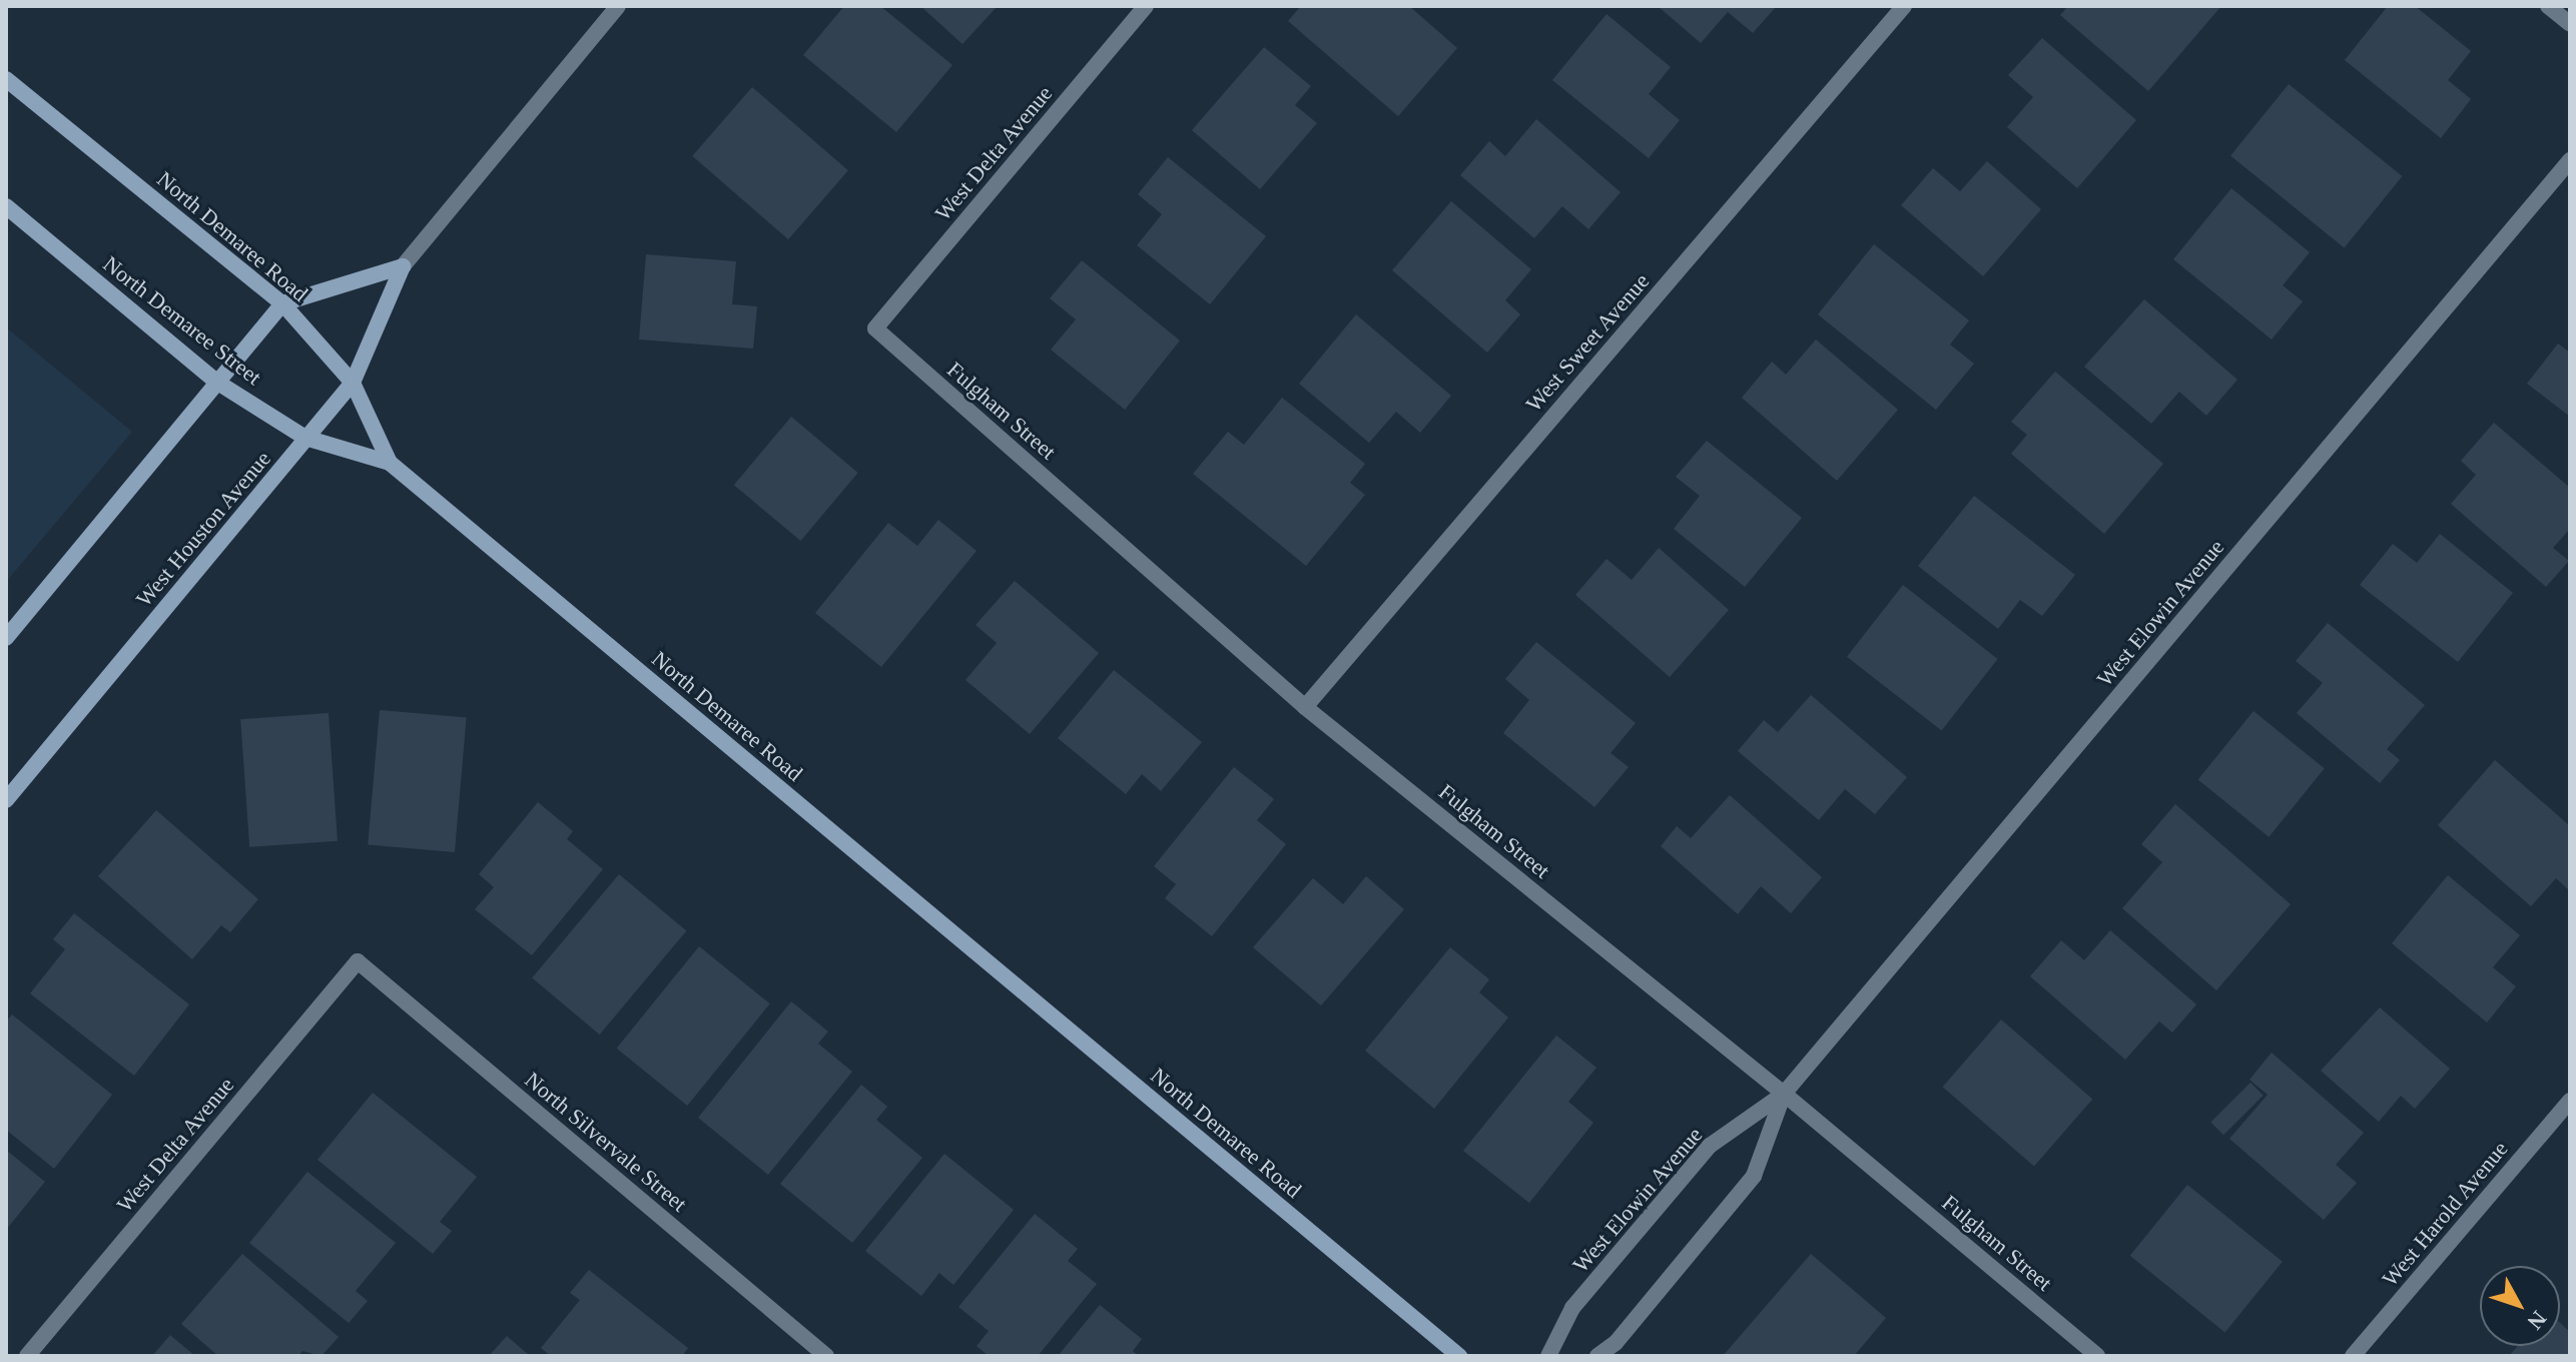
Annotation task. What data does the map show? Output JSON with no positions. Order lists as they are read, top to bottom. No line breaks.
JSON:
{"streets":{"main road":["North Demaree Road","North Demaree Street","West Houston Avenue"],"street":["West Delta Avenue","West Sweet Avenue","Fulgham Street","West Elowin Avenue","North Silvervale Street","West Harold Avenue"]},"crossings":[["West Delta Avenue","Fulgham Street"],["West Delta Avenue","North Silvervale Street"],["North Demaree Road","North Demaree Street"],["North Demaree Road","West Houston Avenue"],["North Demaree Street","West Houston Avenue"],["West Sweet Avenue","Fulgham Street"],["Fulgham Street","West Elowin Avenue"]],"north":"bottom right"}
